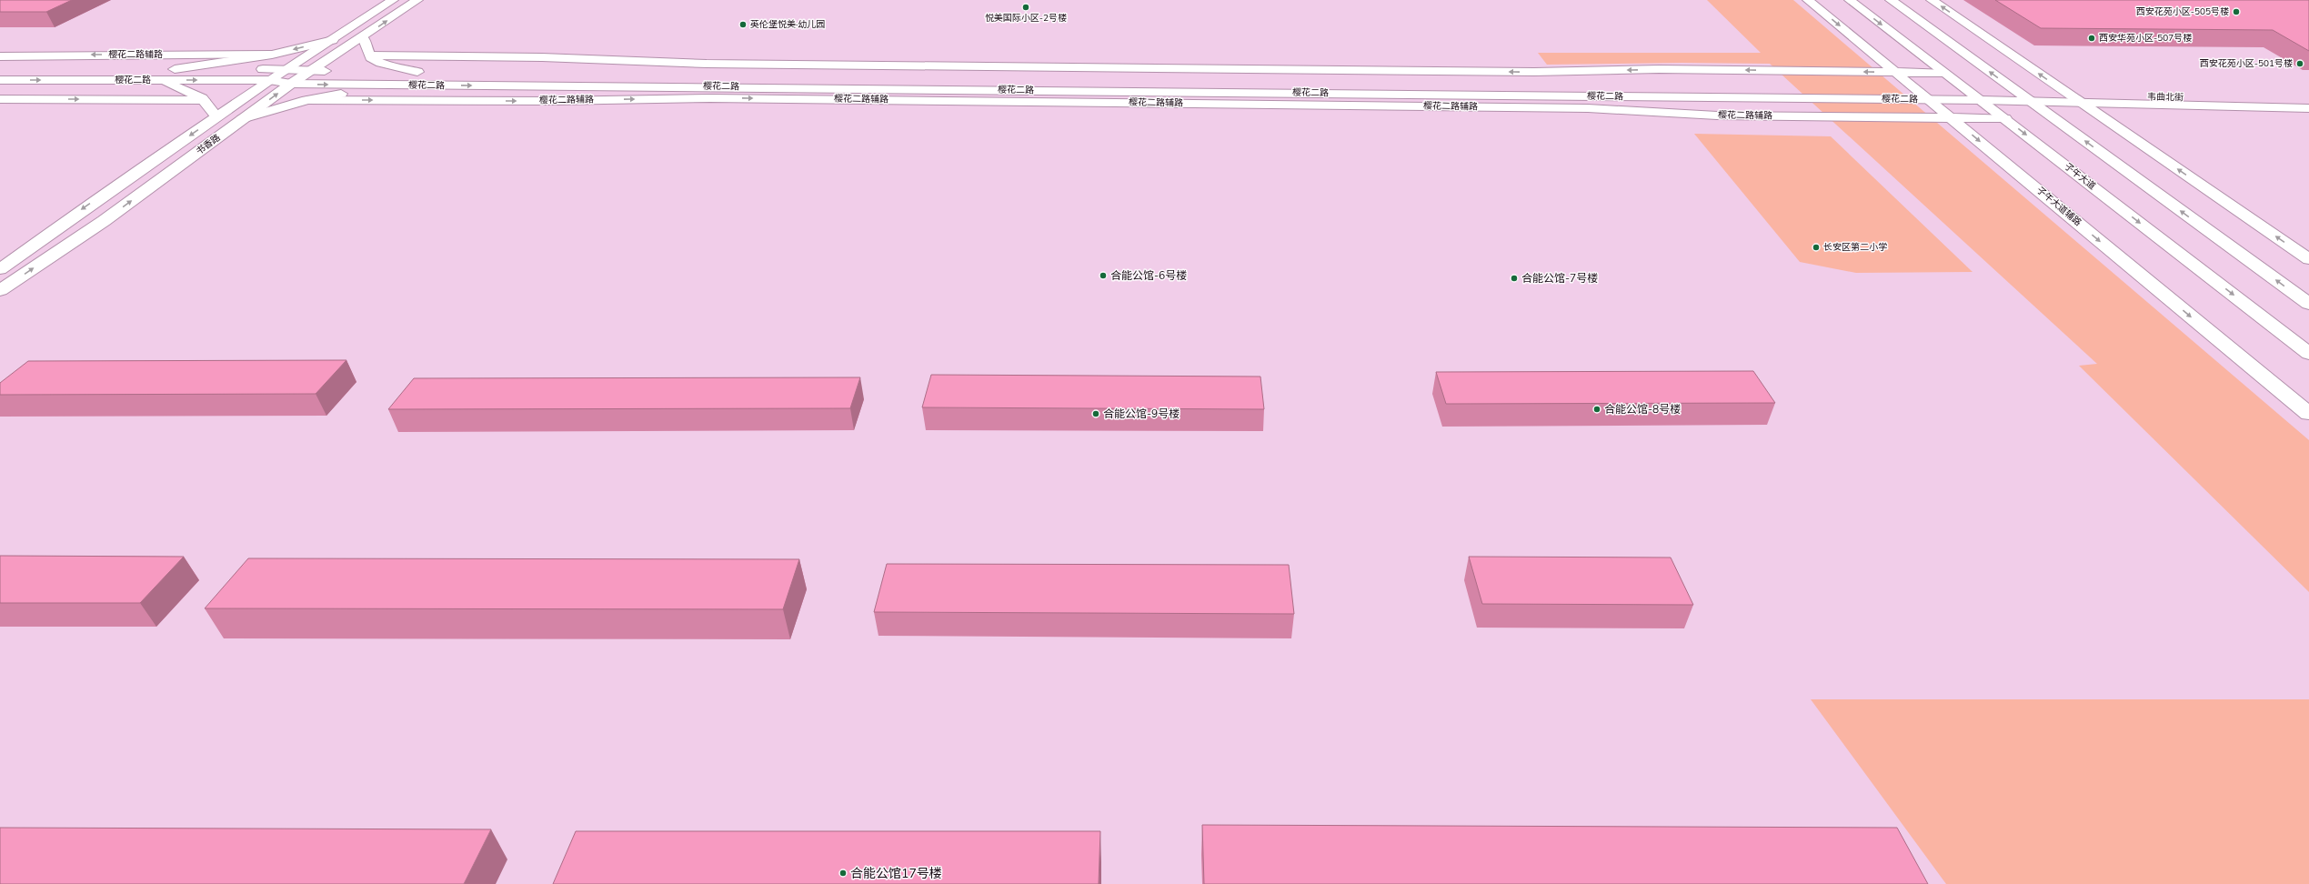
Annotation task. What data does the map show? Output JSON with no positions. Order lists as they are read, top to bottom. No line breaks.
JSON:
{"streets":{"street":["樱花二路辅路","樱花二路","韦曲北街","书香路","子午大道","子午大道辅路"]},"crossings":[["樱花二路辅路","子午大道"],["樱花二路辅路","子午大道辅路"],["樱花二路","韦曲北街"],["樱花二路","书香路"],["樱花二路","子午大道"],["樱花二路","子午大道辅路"]],"places":["悦美国际小区-2号楼","西安花苑小区-505号楼","英伦堡悦美·幼儿园","西安华苑小区-507号楼","西安花苑小区-501号楼","长安区第二小学","合能公馆-6号楼","合能公馆-7号楼","合能公馆-8号楼","合能公馆-9号楼","合能公馆17号楼"]}
